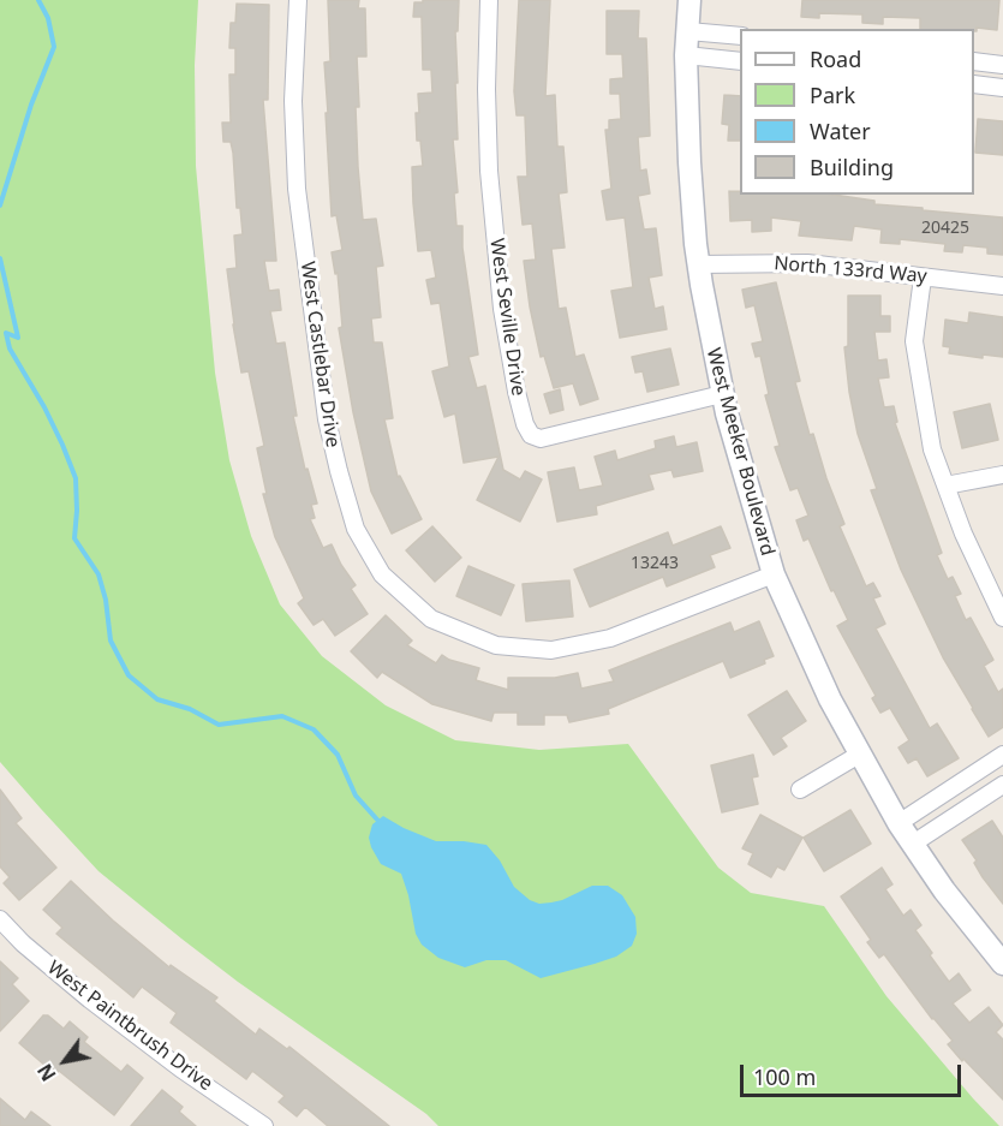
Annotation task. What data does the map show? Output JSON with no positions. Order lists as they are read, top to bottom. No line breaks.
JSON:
{"streets":{"street":["North 133rd Way","West Seville Drive","West Castlebar Drive","West Meeker Boulevard","West Paintbrush Drive"]},"crossings":[["North 133rd Way","West Meeker Boulevard"],["West Seville Drive","West Meeker Boulevard"],["West Castlebar Drive","West Meeker Boulevard"]],"house_numbers":["20425","13243"],"legend":["Road","Park","Water","Building"],"scale_bar":"100 m","north":"bottom left"}
